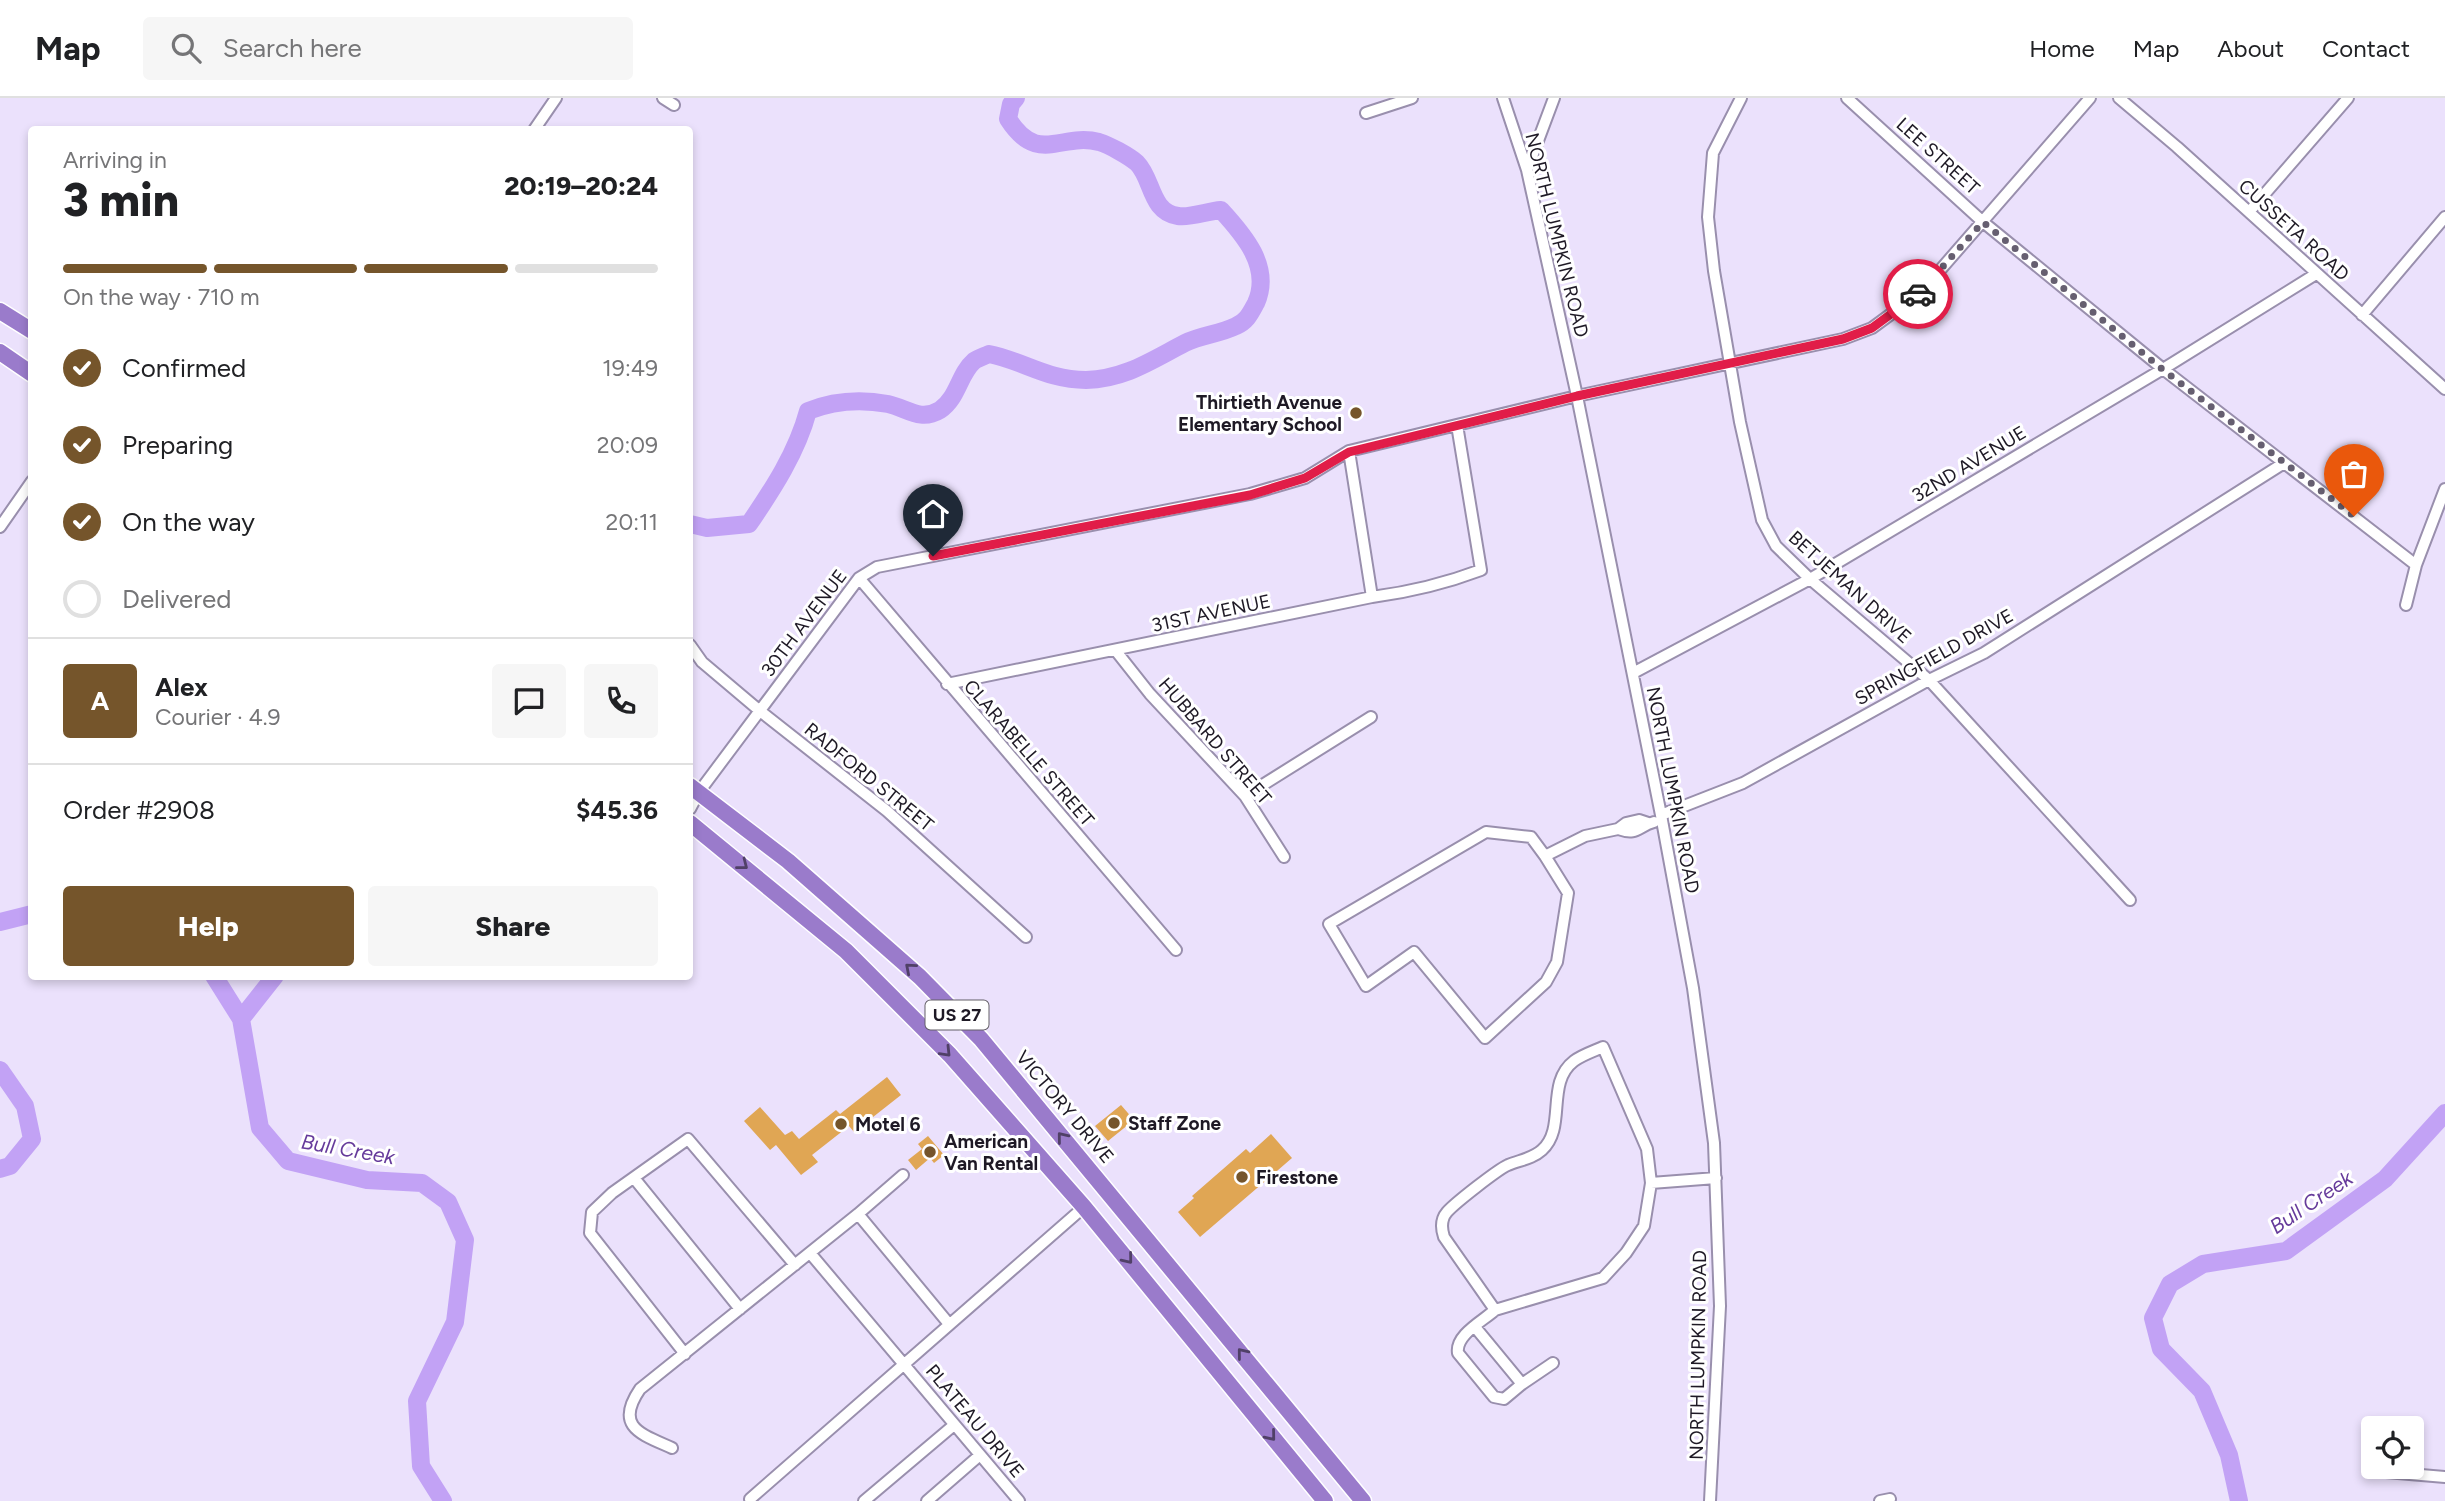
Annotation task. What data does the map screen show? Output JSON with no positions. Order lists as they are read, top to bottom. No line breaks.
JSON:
{"streets":{"highway":["US 27","VICTORY DRIVE"],"street":["LEE STREET","CUSSETA ROAD","NORTH LUMPKIN ROAD","32ND AVENUE","BETJEMAN DRIVE","31ST AVENUE","30TH AVENUE","SPRINGFIELD DRIVE","HUBBARD STREET","CLARABELLE STREET","RADFORD STREET","PLATEAU DRIVE"]},"crossings":[["LEE STREET","32ND AVENUE"],["LEE STREET","30TH AVENUE"],["LEE STREET","SPRINGFIELD DRIVE"],["CUSSETA ROAD","32ND AVENUE"],["NORTH LUMPKIN ROAD","32ND AVENUE"],["NORTH LUMPKIN ROAD","30TH AVENUE"],["NORTH LUMPKIN ROAD","SPRINGFIELD DRIVE"],["32ND AVENUE","BETJEMAN DRIVE"],["BETJEMAN DRIVE","30TH AVENUE"],["BETJEMAN DRIVE","SPRINGFIELD DRIVE"],["31ST AVENUE","30TH AVENUE"],["31ST AVENUE","HUBBARD STREET"],["31ST AVENUE","CLARABELLE STREET"],["30TH AVENUE","CLARABELLE STREET"],["30TH AVENUE","RADFORD STREET"],["30TH AVENUE","VICTORY DRIVE"]],"water":["Bull Creek"],"places":["Thirtieth Avenue Elementary School","Staff Zone","Motel 6","American Van Rental","Firestone"],"page":{"header":"Map","search":"Search here","nav":["Home","Map","About","Contact"],"heading":["3 min","Arriving in","20:19–20:24"],"panel":["Alex","Courier · 4.9","Order #2908","$45.36"],"bar":"On the way · 710 m","list":[["Confirmed","19:49"],["Preparing","20:09"],["On the way","20:11"],"Delivered"],"round":"A","buttons":["Help","Share"]}}
